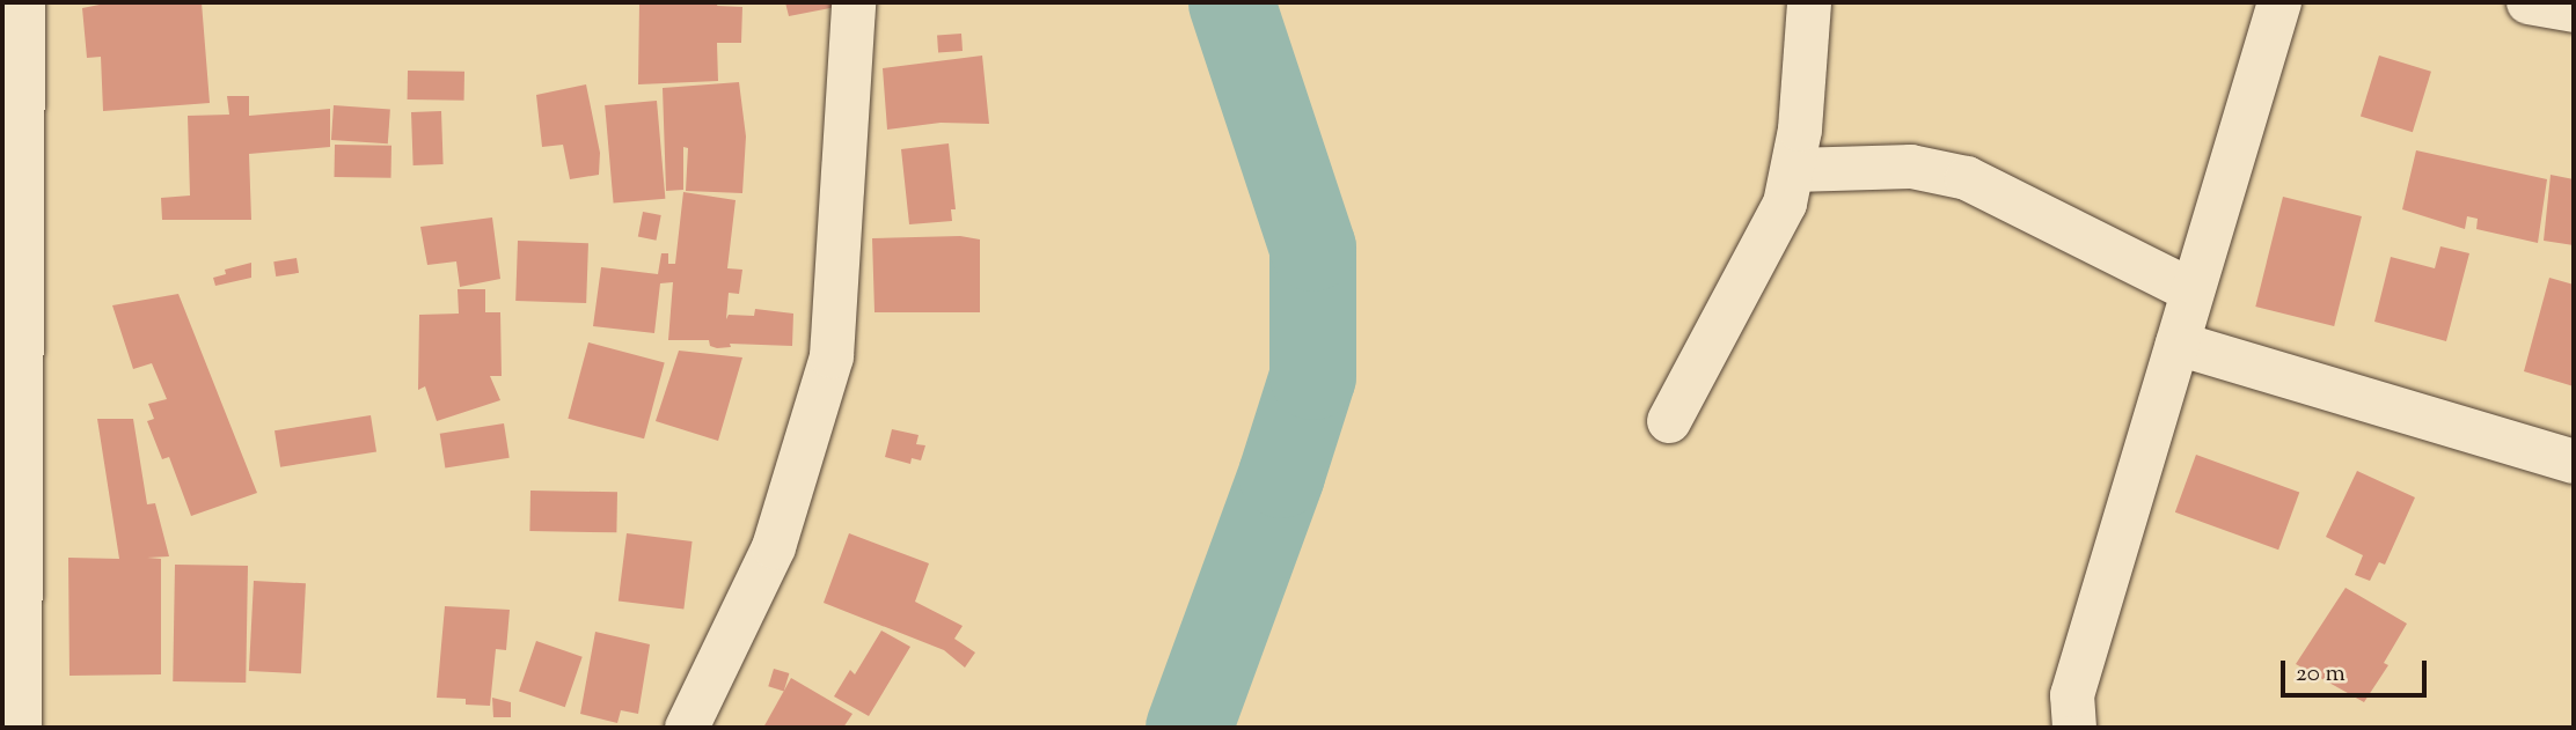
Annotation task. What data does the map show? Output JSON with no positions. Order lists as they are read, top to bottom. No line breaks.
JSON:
{"scale_bar":"20 m"}
